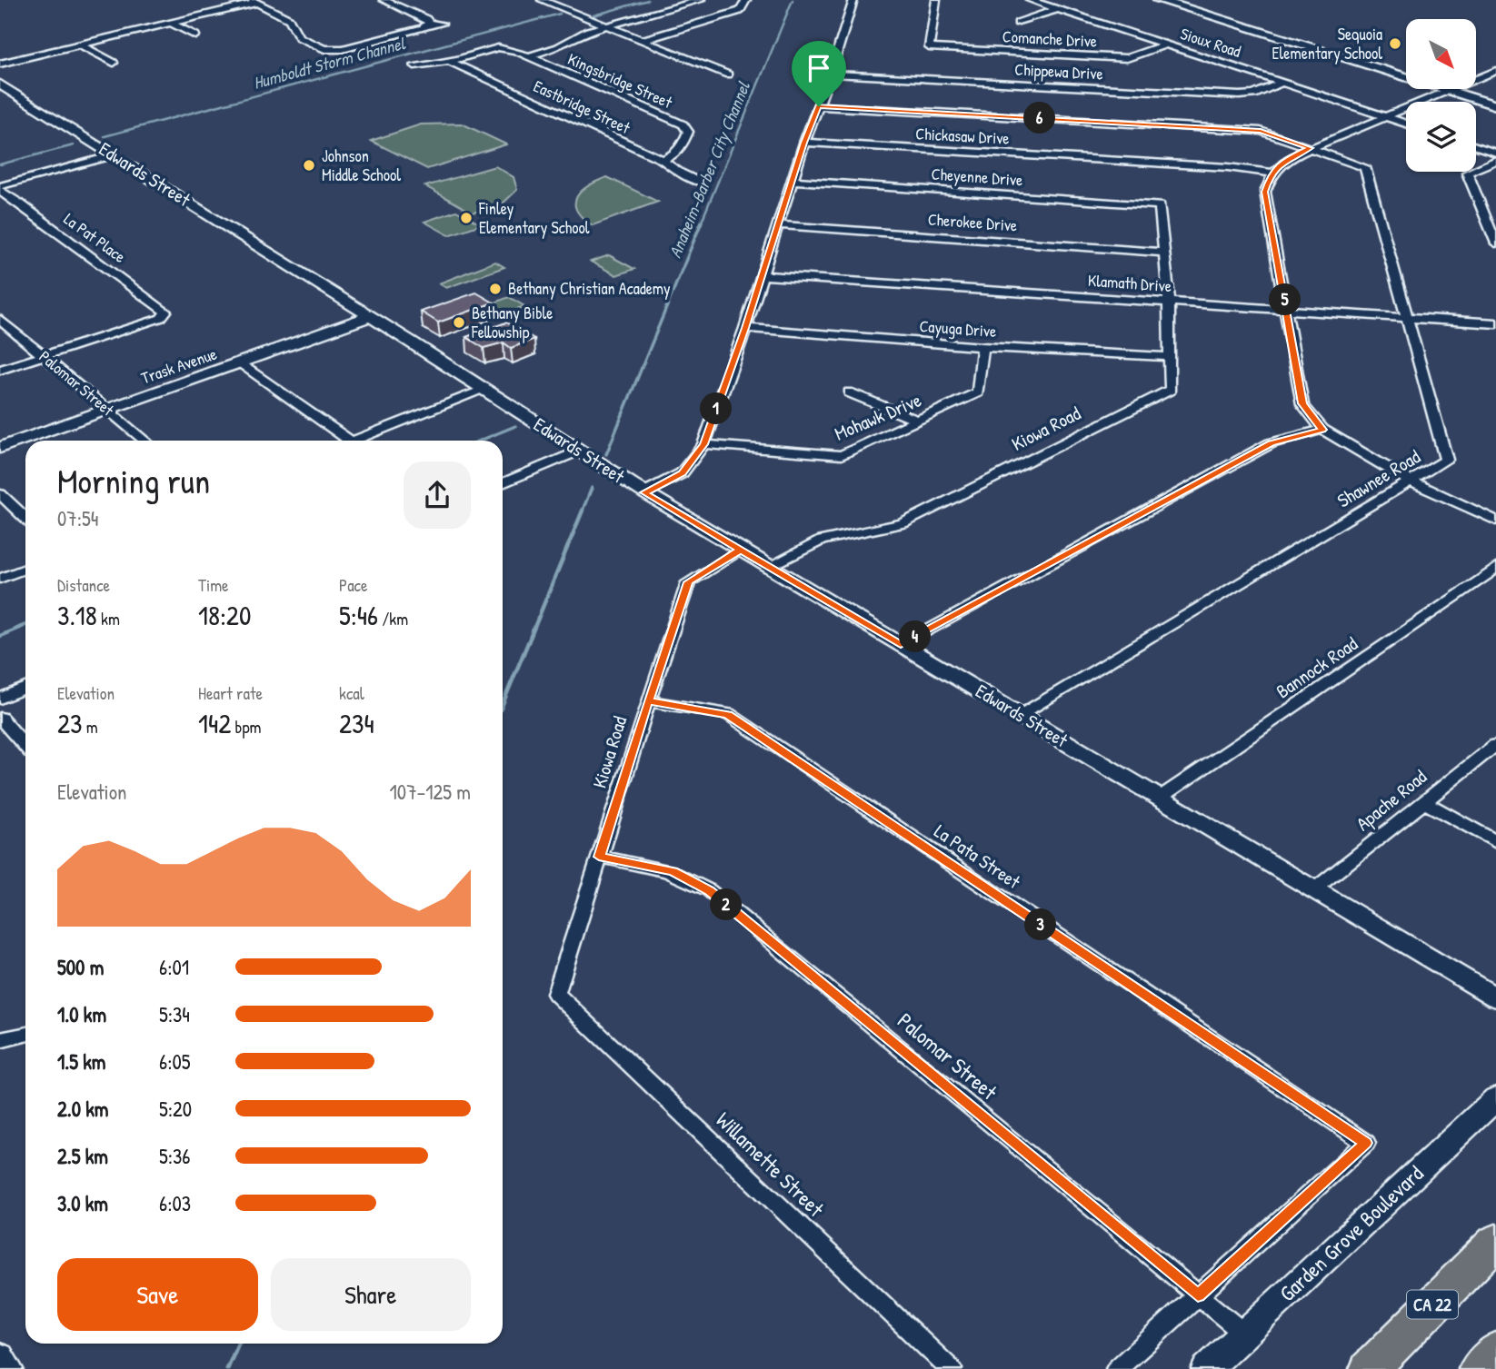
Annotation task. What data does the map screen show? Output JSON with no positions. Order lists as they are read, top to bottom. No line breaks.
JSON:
{"streets":{"highway":["CA 22"],"main road":["Garden Grove Boulevard"],"street":["Comanche Drive","Sioux Road","Chippewa Drive","Kingsbridge Street","Eastbridge Street","Chickasaw Drive","Edwards Street","Cheyenne Drive","Cherokee Drive","La Pat Place","Klamath Drive","Cayuga Drive","Trask Avenue","Palomar Street","Mohawk Drive","Kiowa Road","Shawnee Road","Bannock Road","Apache Road","La Pata Street","Willamette Street"]},"crossings":[["Comanche Drive","Sioux Road"],["Sioux Road","Chippewa Drive"],["Kingsbridge Street","Eastbridge Street"],["Edwards Street","Trask Avenue"],["Edwards Street","Kiowa Road"],["Edwards Street","Shawnee Road"],["Edwards Street","Bannock Road"],["Edwards Street","Apache Road"],["Cheyenne Drive","Kiowa Road"],["Cherokee Drive","Kiowa Road"],["La Pat Place","Palomar Street"],["Klamath Drive","Kiowa Road"],["Klamath Drive","Shawnee Road"],["Cayuga Drive","Mohawk Drive"],["Cayuga Drive","Kiowa Road"],["Trask Avenue","Palomar Street"],["Palomar Street","Kiowa Road"],["Palomar Street","La Pata Street"],["Palomar Street","Garden Grove Boulevard"],["Kiowa Road","La Pata Street"],["Kiowa Road","Willamette Street"]],"water":["Humboldt Storm Channel","Anaheim-Barber City Channel"],"places":["Sequoia Elementary School","Johnson Middle School","Finley Elementary School","Bethany Christian Academy","Bethany Bible Fellowship"],"north":"bottom right","page":{"pins":["6","5","1","4","2","3"],"heading":["Morning run","07:54"],"stats":[["Distance","3.18 km"],["Time","18:20"],["Pace","5:46 /km"],["Elevation","23 m"],["Heart rate","142 bpm"],["kcal","234"]],"chart":["Elevation","107–125 m"],"list":[{"name":"500 m","note":"6:01"},{"name":"1.0 km","note":"5:34"},{"name":"1.5 km","note":"6:05"},{"name":"2.0 km","note":"5:20"},{"name":"2.5 km","note":"5:36"},{"name":"3.0 km","note":"6:03"}],"buttons":["Save","Share"]}}
